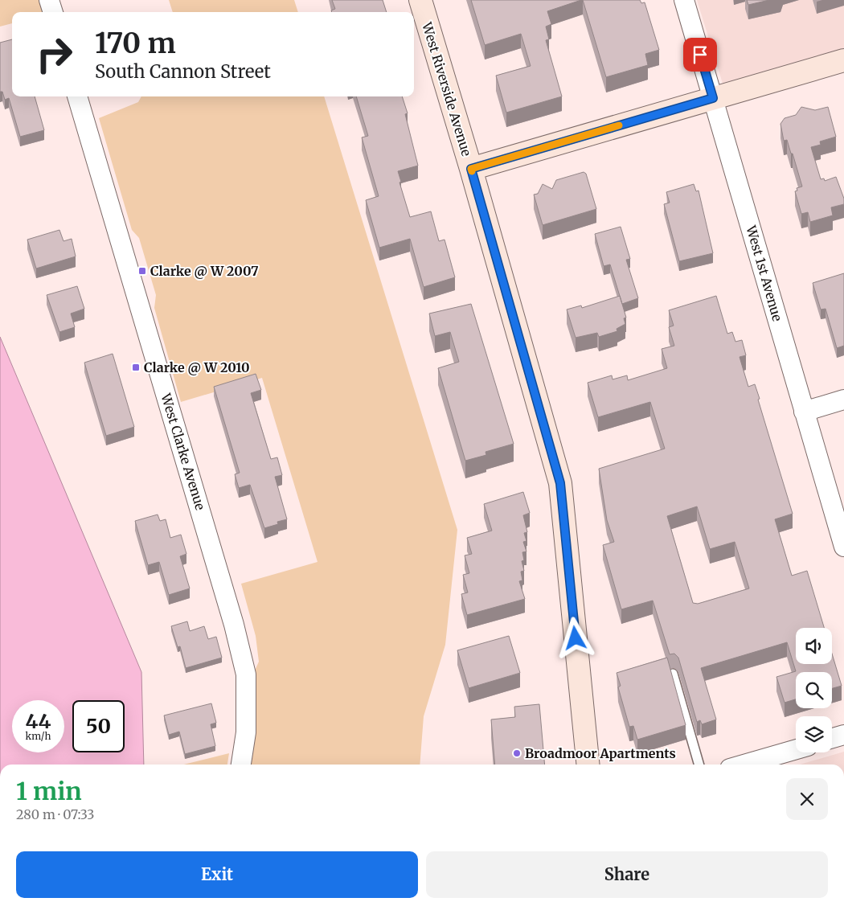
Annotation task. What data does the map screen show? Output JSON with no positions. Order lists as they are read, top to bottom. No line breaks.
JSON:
{"streets":{"main road":["West Riverside Avenue"],"street":["West 1st Avenue","West Clarke Avenue"]},"places":{"transit":["Clarke @ W 2007","Clarke @ W 2010"],"other":["Broadmoor Apartments"]},"page":{"turn":["170 m","South Cannon Street"],"speed":"44 km/h","limit":"50","heading":["1 min","280 m · 07:33"],"buttons":["Exit","Share"]}}
